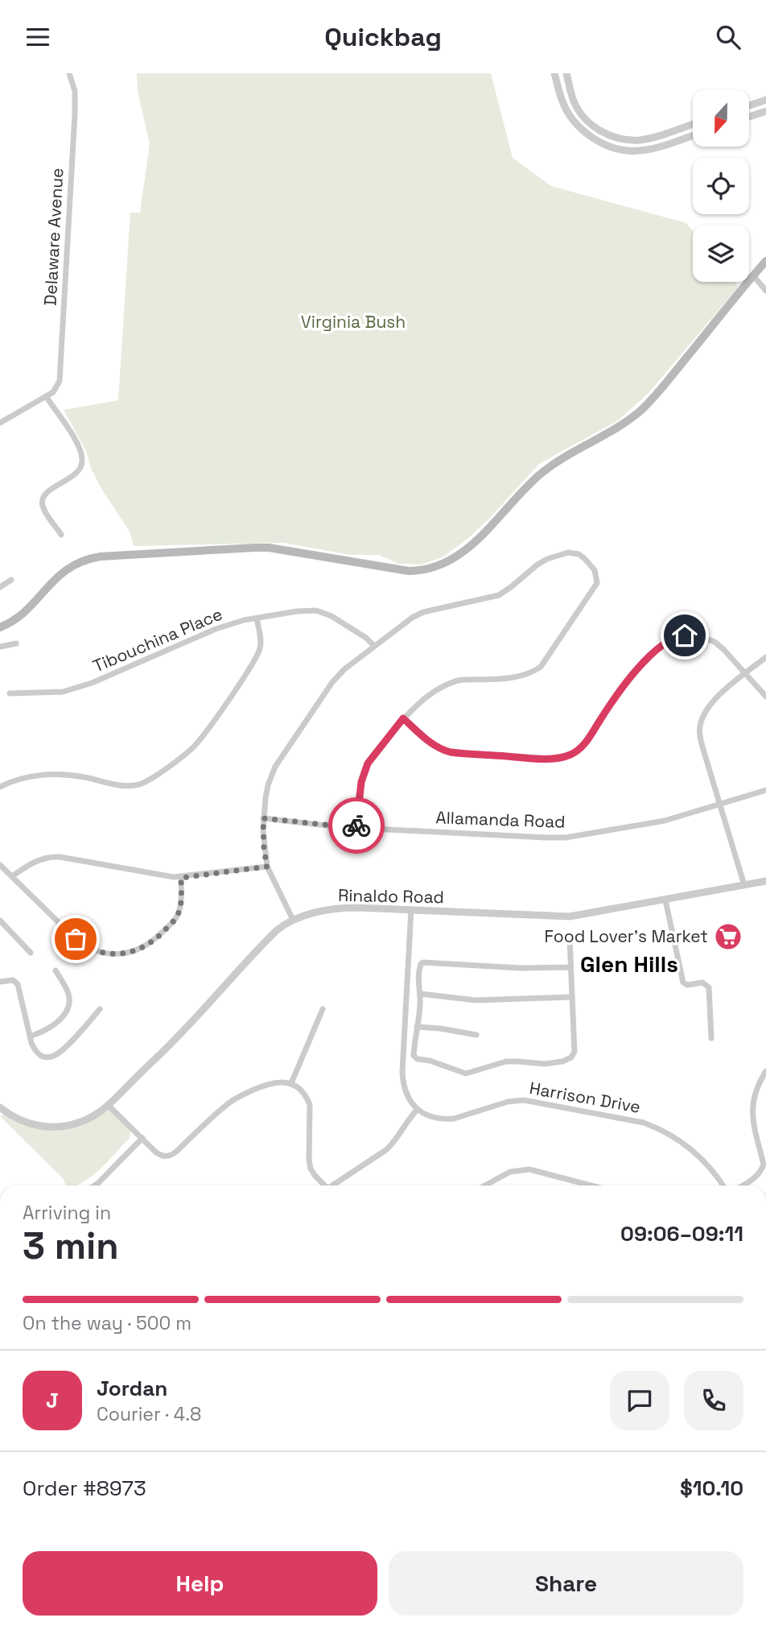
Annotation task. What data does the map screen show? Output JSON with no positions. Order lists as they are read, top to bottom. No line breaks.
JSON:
{"streets":{"street":["Delaware Avenue","Tibouchina Place","Allamanda Road","Rinaldo Road","Harrison Drive"]},"districts":["Glen Hills"],"parks":["Virginia Bush"],"places":{"supermarket":["Food Lover's Market"]},"north":"bottom","page":{"header":"Quickbag","heading":["3 min","Arriving in","09:06–09:11"],"panel":["Jordan","Courier · 4.8","Order #8973","$10.10"],"bar":"On the way · 500 m","round":"J","buttons":["Help","Share"]}}
